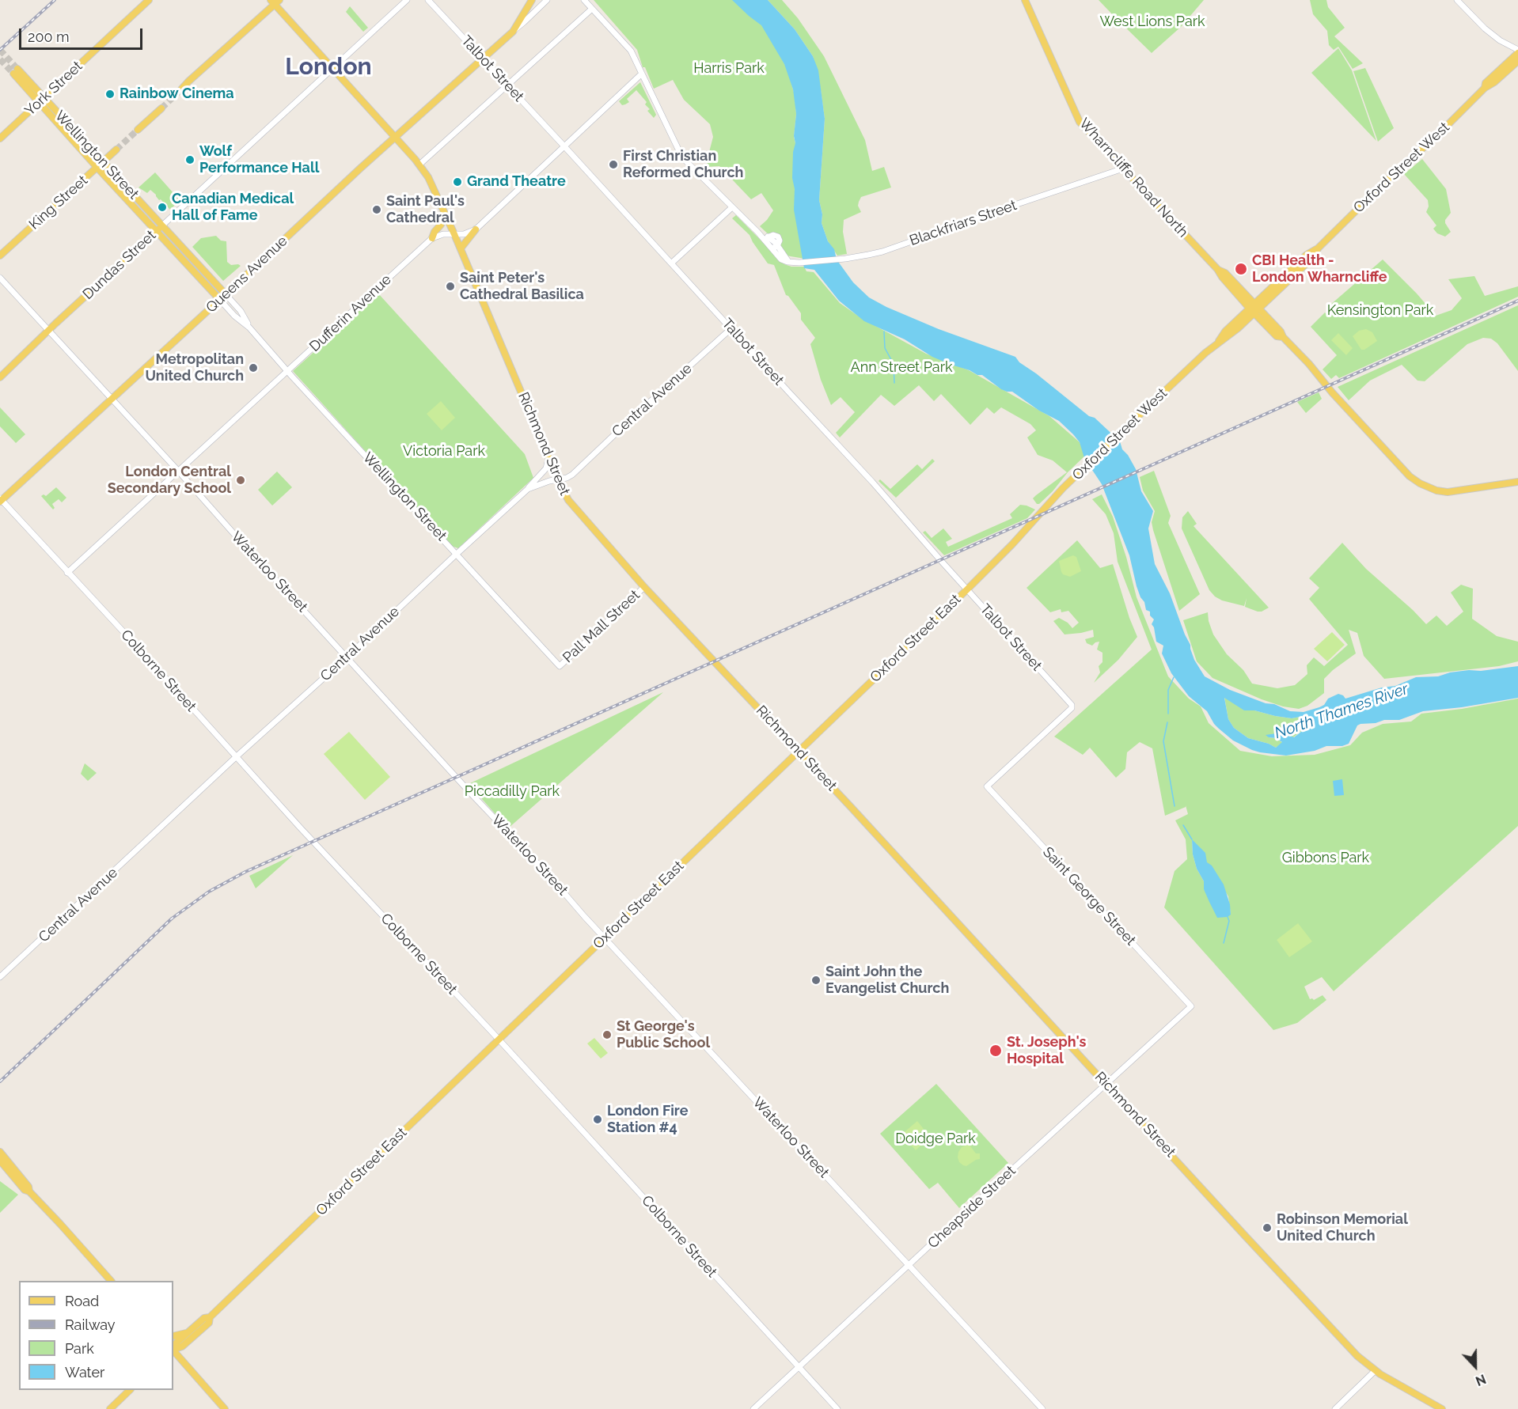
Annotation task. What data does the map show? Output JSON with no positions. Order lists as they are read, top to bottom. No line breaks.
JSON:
{"streets":{"main road":["York Street","Wellington Street","Oxford Street West","Wharncliffe Road North","King Street","Dundas Street","Queens Avenue","Richmond Street","Oxford Street East"],"street":["Talbot Street","Blackfriars Street","Dufferin Avenue","Central Avenue","Waterloo Street","Pall Mall Street","Colborne Street","Saint George Street","Cheapside Street"]},"crossings":[["Talbot Street","Queens Avenue"],["Talbot Street","Central Avenue"],["Talbot Street","Oxford Street East"],["Talbot Street","Saint George Street"],["York Street","Wellington Street"],["Wellington Street","King Street"],["Wellington Street","Dundas Street"],["Wellington Street","Queens Avenue"],["Wellington Street","Dufferin Avenue"],["Wellington Street","Central Avenue"],["Wellington Street","Pall Mall Street"],["Oxford Street West","Wharncliffe Road North"],["Oxford Street West","Oxford Street East"],["Wharncliffe Road North","Blackfriars Street"],["Dundas Street","Richmond Street"],["Dundas Street","Waterloo Street"],["Queens Avenue","Richmond Street"],["Queens Avenue","Waterloo Street"],["Queens Avenue","Colborne Street"],["Dufferin Avenue","Waterloo Street"],["Dufferin Avenue","Colborne Street"],["Central Avenue","Richmond Street"],["Central Avenue","Waterloo Street"],["Central Avenue","Colborne Street"],["Richmond Street","Pall Mall Street"],["Richmond Street","Oxford Street East"],["Richmond Street","Cheapside Street"],["Waterloo Street","Oxford Street East"],["Waterloo Street","Cheapside Street"],["Oxford Street East","Colborne Street"],["Colborne Street","Cheapside Street"],["Saint George Street","Cheapside Street"]],"districts":["London"],"water":["North Thames River"],"parks":["West Lions Park","Harris Park","Kensington Park","Ann Street Park","Victoria Park","Piccadilly Park","Gibbons Park","Doidge Park"],"places":["Rainbow Cinema","Wolf Performance Hall","First Christian Reformed Church","Grand Theatre","Canadian Medical Hall of Fame","Saint Paul's Cathedral","CBI Health - London Wharncliffe","Saint Peter's Cathedral Basilica","Metropolitan United Church","London Central Secondary School","Saint John the Evangelist Church","St George's Public School","St. Joseph's Hospital","London Fire Station #4","Robinson Memorial United Church"],"legend":["Road","Railway","Park","Water"],"scale_bar":"200 m","north":"bottom"}
